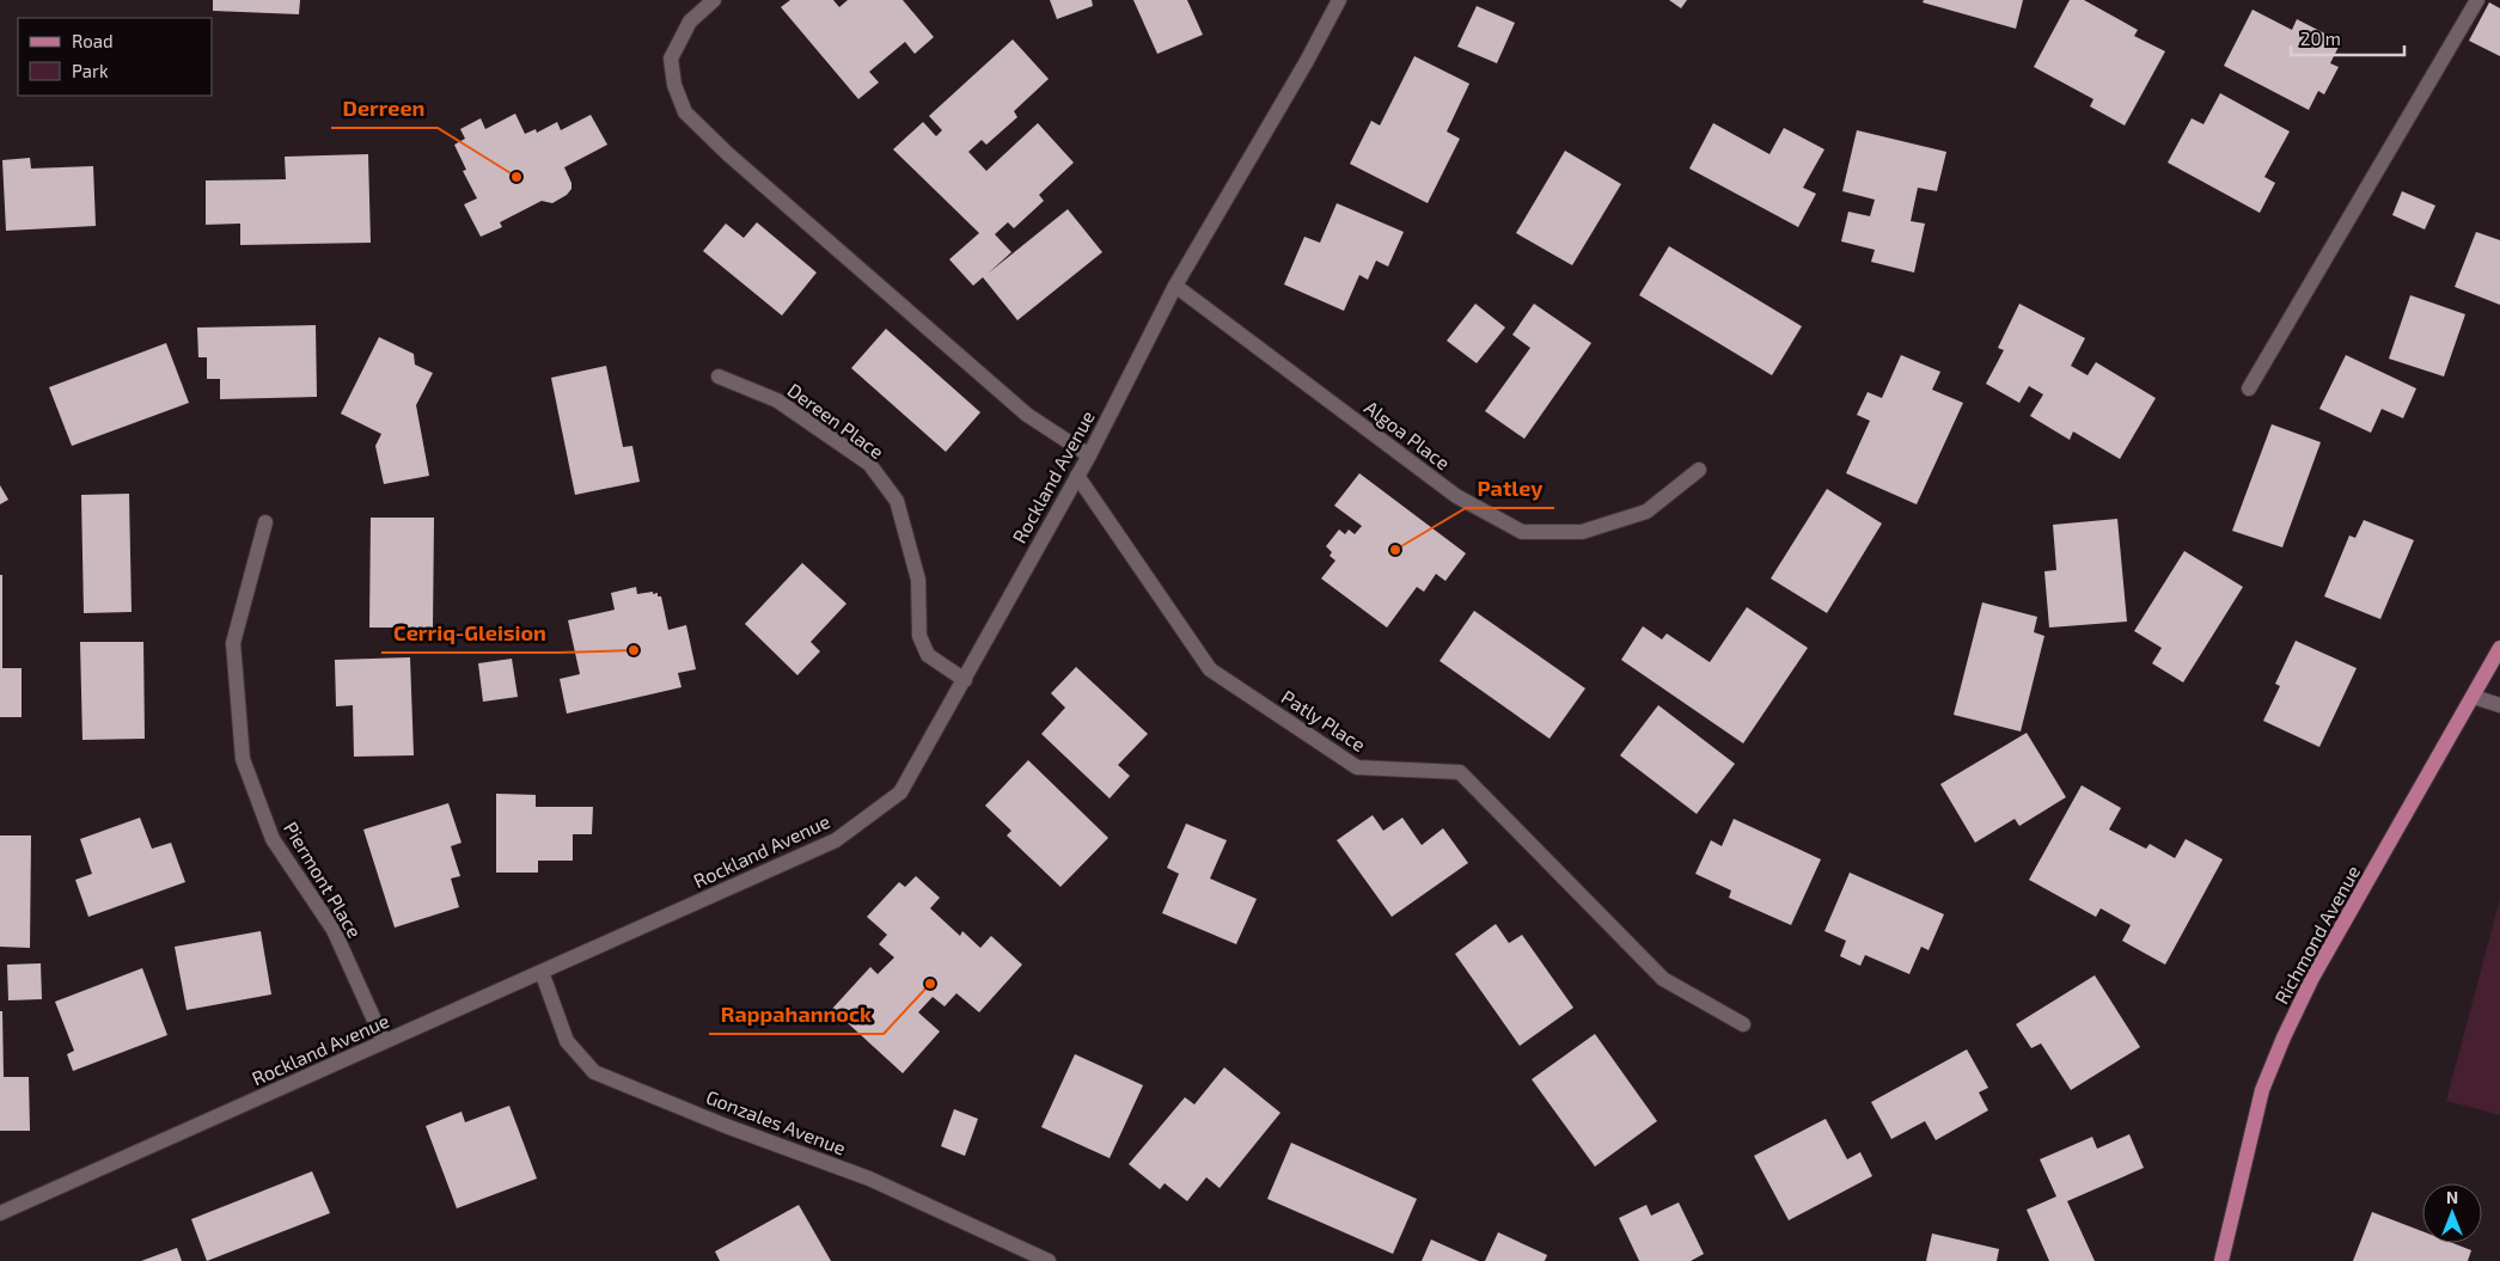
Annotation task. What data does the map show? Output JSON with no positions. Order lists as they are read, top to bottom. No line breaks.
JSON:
{"streets":{"main road":["Richmond Avenue"],"street":["Dereen Place","Algoa Place","Rockland Avenue","Patly Place","Piermont Place","Gonzales Avenue"]},"crossings":[["Dereen Place","Rockland Avenue"],["Algoa Place","Rockland Avenue"],["Rockland Avenue","Patly Place"],["Rockland Avenue","Piermont Place"],["Rockland Avenue","Gonzales Avenue"]],"places":["Derreen","Patley","Cerriq-Gleision","Rappahannock"],"legend":["Road","Park"],"scale_bar":"20 m","north":"top"}
